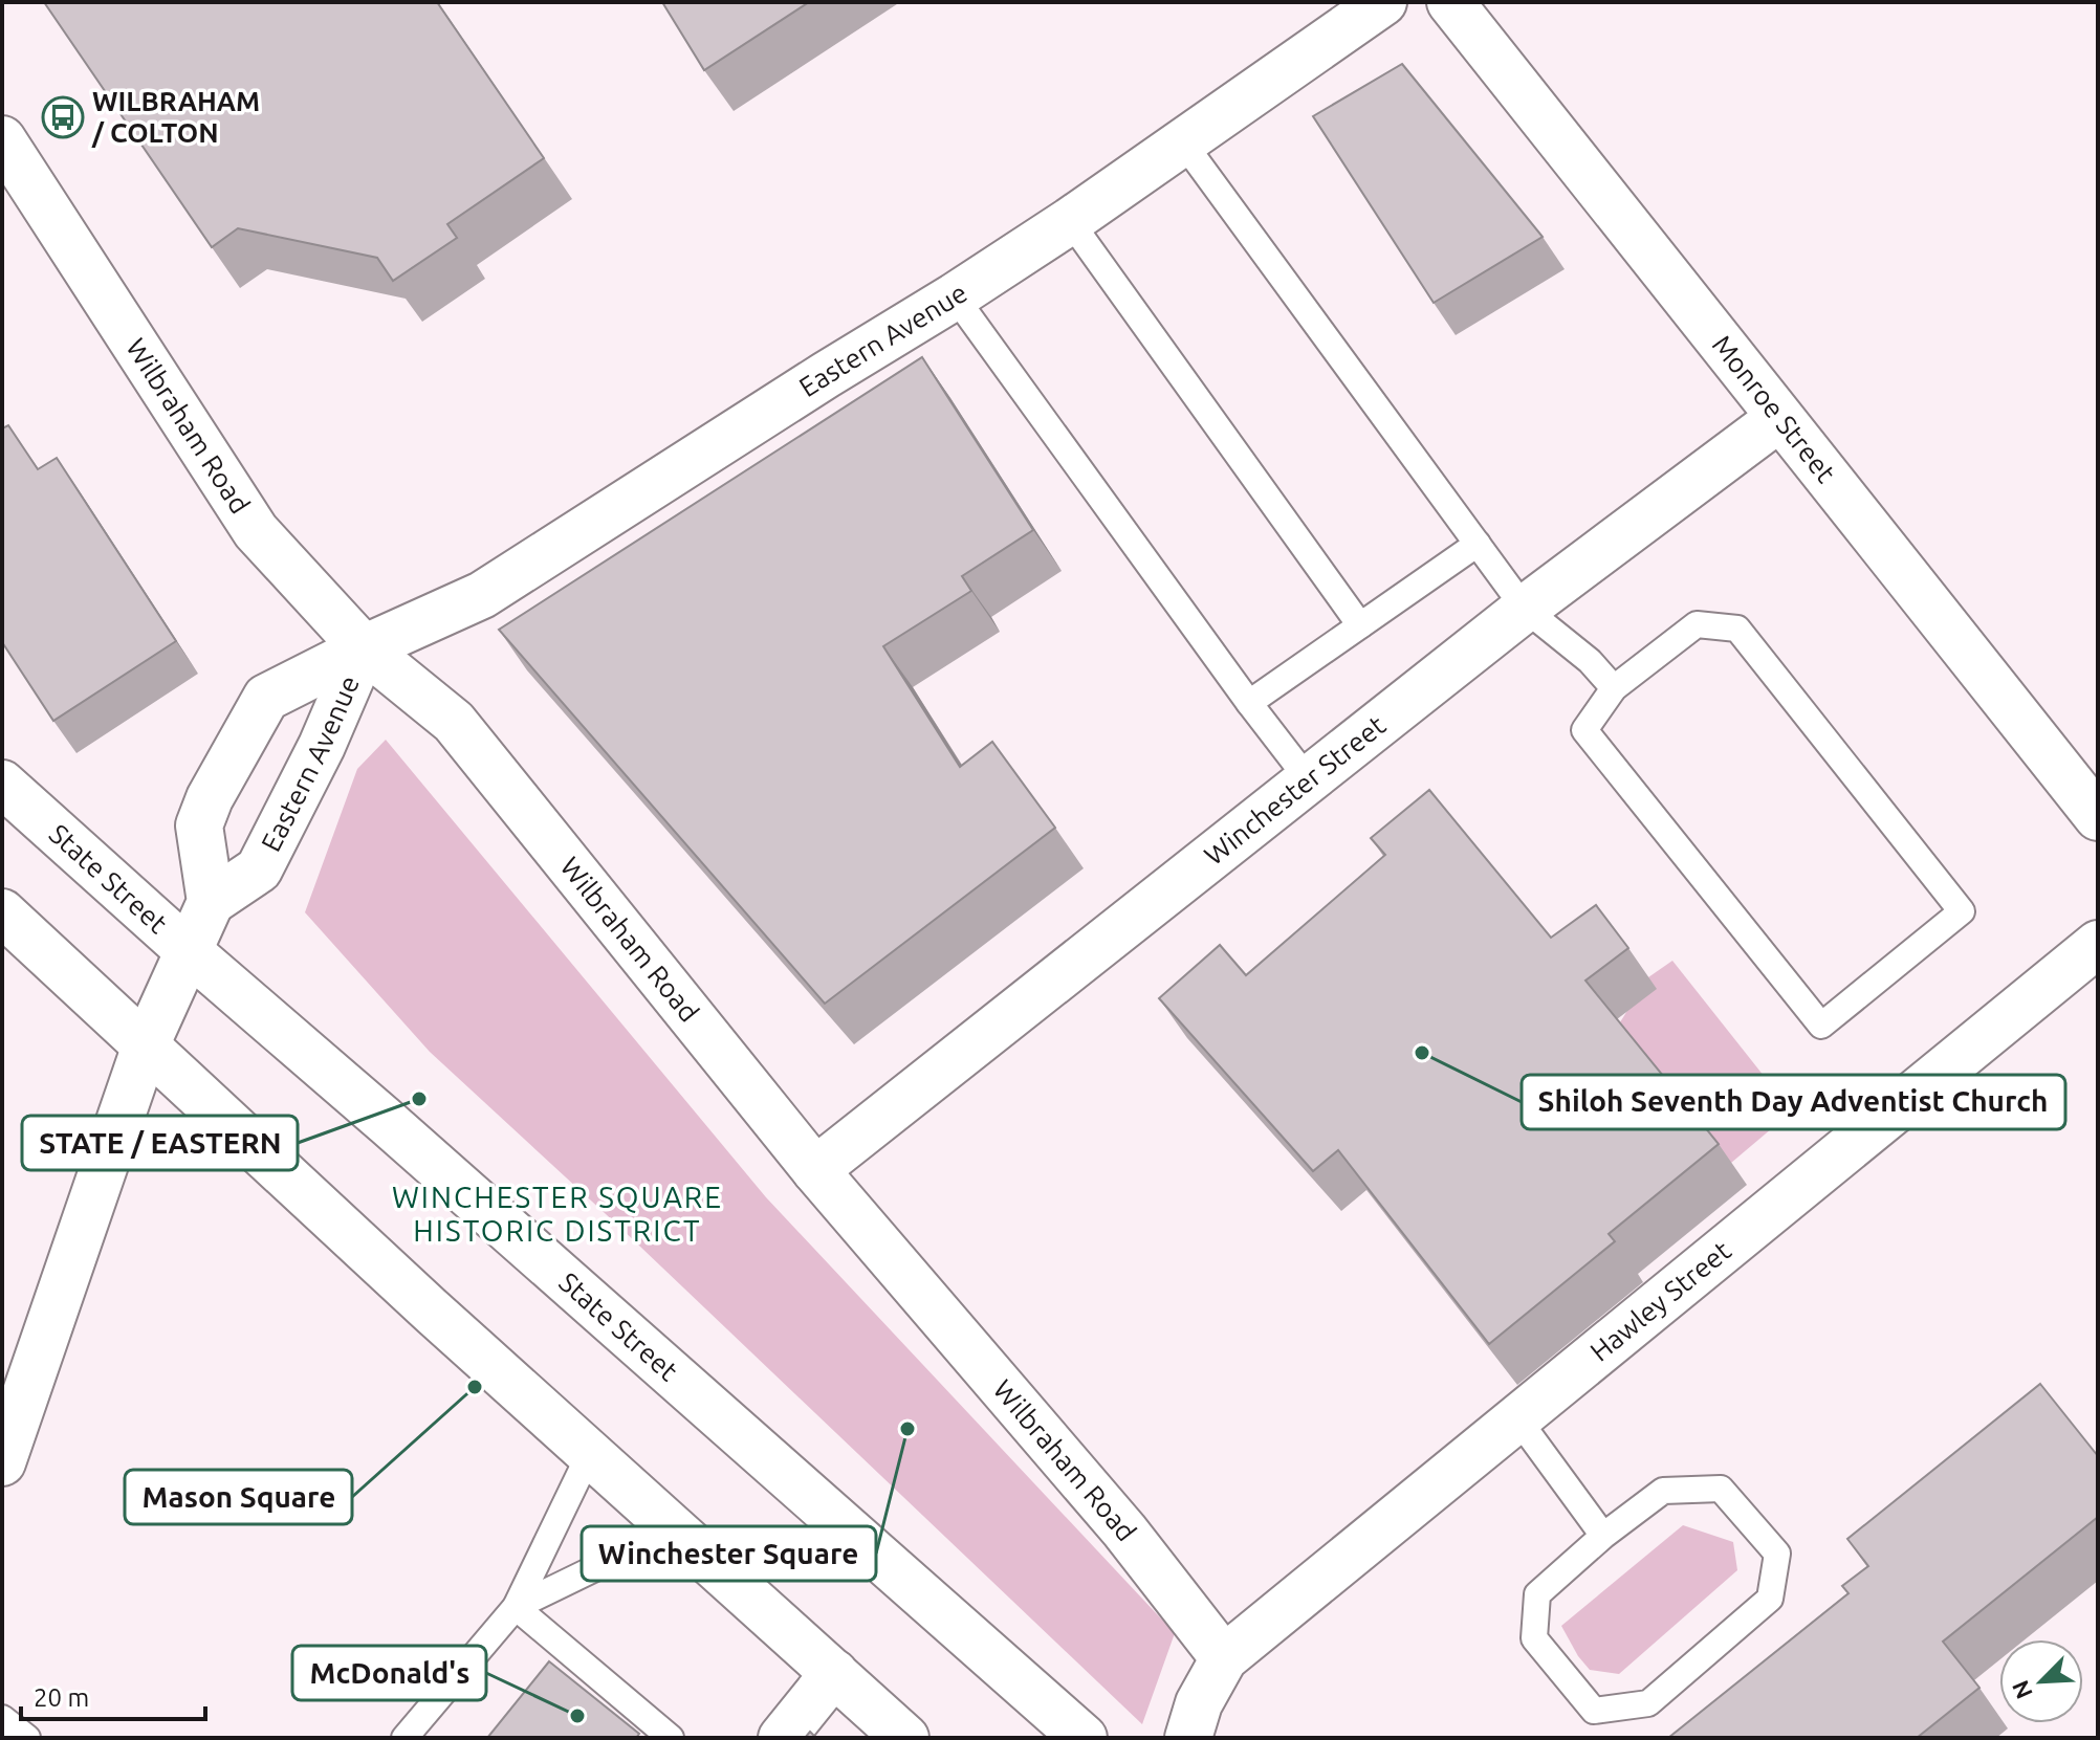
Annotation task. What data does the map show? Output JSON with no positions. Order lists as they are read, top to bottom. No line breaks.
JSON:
{"streets":{"street":["Eastern Avenue","Monroe Street","Wilbraham Road","Winchester Street","State Street","Hawley Street"]},"crossings":[["Eastern Avenue","Wilbraham Road"],["Monroe Street","Winchester Street"],["Wilbraham Road","Winchester Street"],["Wilbraham Road","Hawley Street"]],"districts":["WINCHESTER SQUARE HISTORIC DISTRICT"],"places":{"bus stop":["WILBRAHAM / COLTON"],"other":["Shiloh Seventh Day Adventist Church","STATE / EASTERN","Mason Square","Winchester Square","McDonald's"]},"scale_bar":"20 m","north":"bottom left"}
